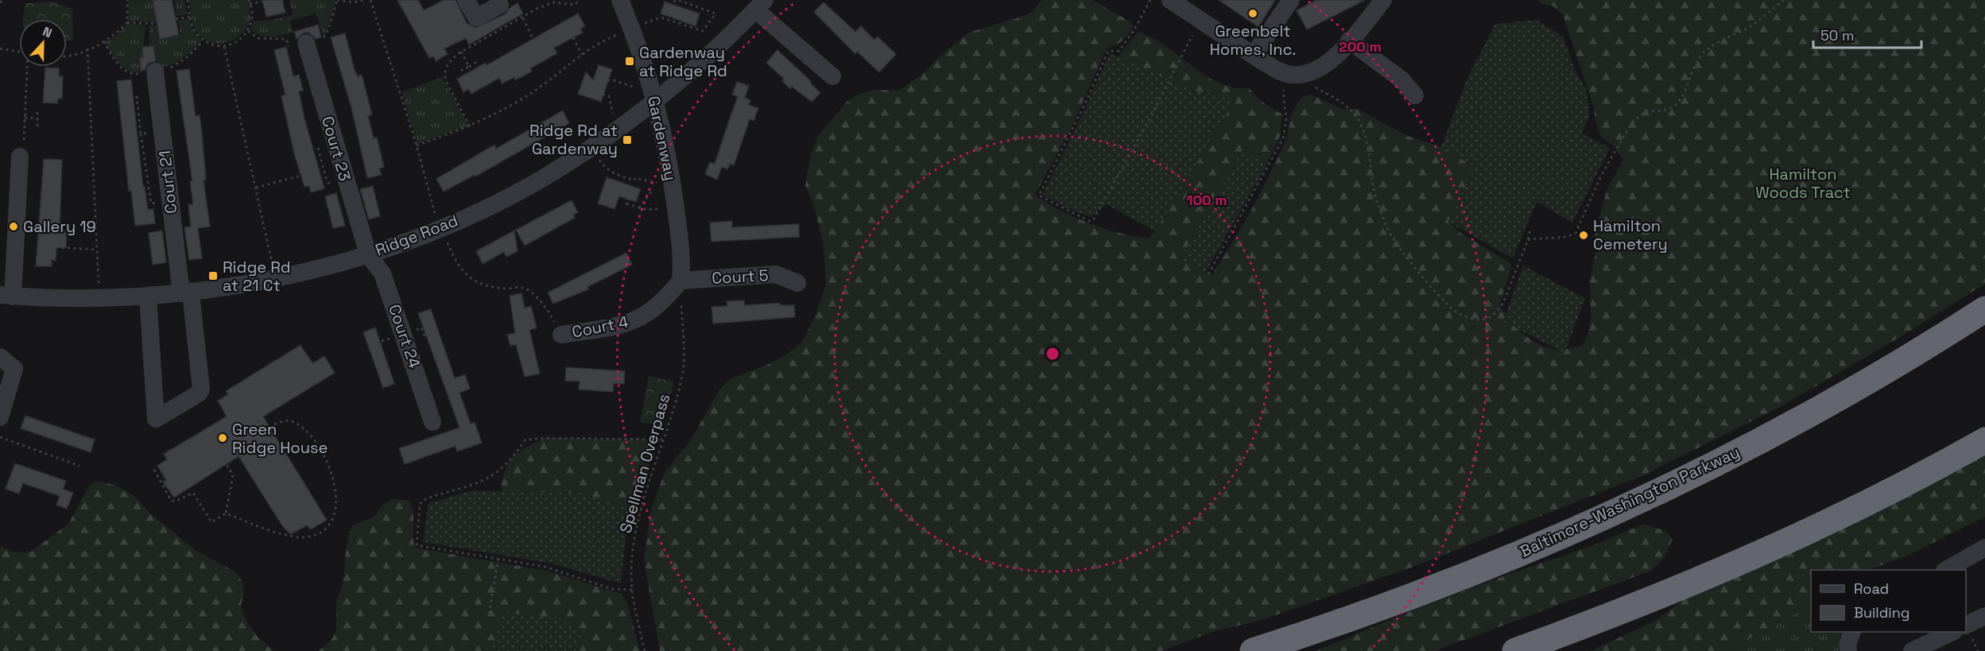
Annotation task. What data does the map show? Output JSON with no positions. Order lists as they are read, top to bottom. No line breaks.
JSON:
{"streets":{"highway":["Baltimore-Washington Parkway"],"street":["Gardenway","Court 23","Court 21","Ridge Road","Court 5","Court 4","Court 24"],"path":["Spellman Overpass"]},"crossings":[["Gardenway","Ridge Road"],["Gardenway","Court 5"],["Gardenway","Court 4"],["Gardenway","Spellman Overpass"],["Court 23","Ridge Road"],["Court 23","Court 24"],["Court 21","Ridge Road"],["Ridge Road","Court 24"],["Court 5","Court 4"],["Court 5","Spellman Overpass"],["Court 4","Spellman Overpass"]],"parks":["Hamilton Woods Tract"],"places":{"other":["Greenbelt Homes, Inc.","Gallery 19","Hamilton Cemetery","Green Ridge House"],"transit":["Gardenway at Ridge Rd","Ridge Rd at Gardenway","Ridge Rd at 21 Ct"]},"legend":["Road","Building"],"scale_bar":"50 m","north":"top","rings":["200 m","100 m"]}
